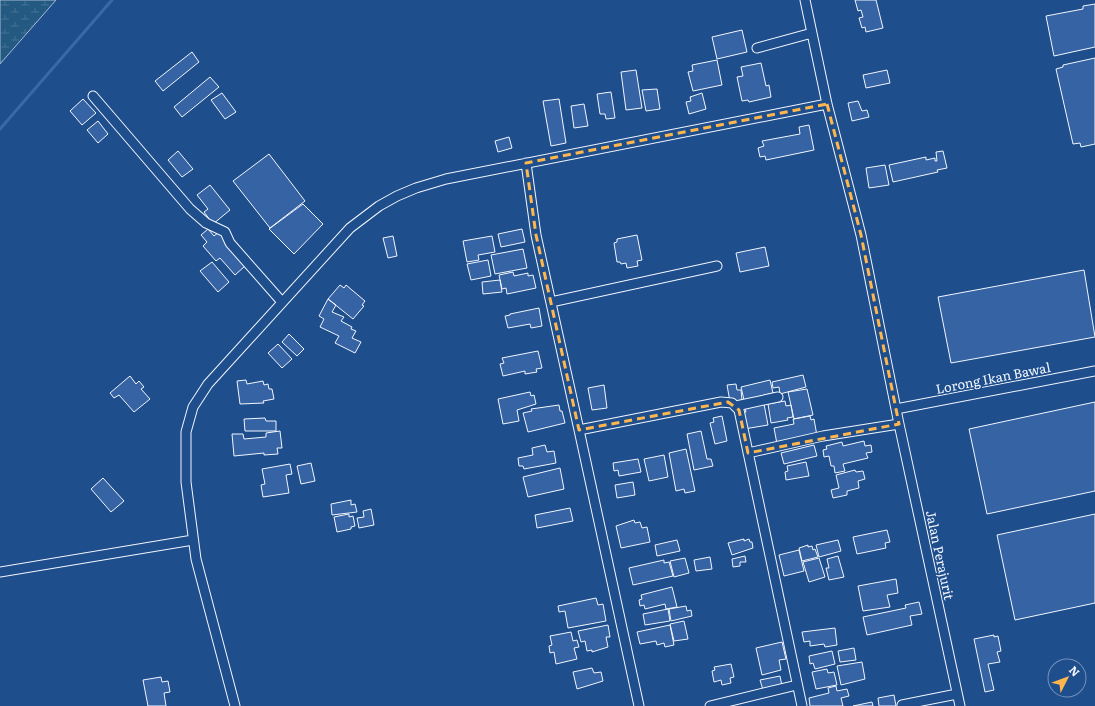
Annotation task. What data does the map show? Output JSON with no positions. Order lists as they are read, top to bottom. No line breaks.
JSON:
{"streets":{"street":["Lorong Ikan Bawal","Jalan Perajurit"]},"crossings":[["Lorong Ikan Bawal","Jalan Perajurit"]],"north":"top right"}
